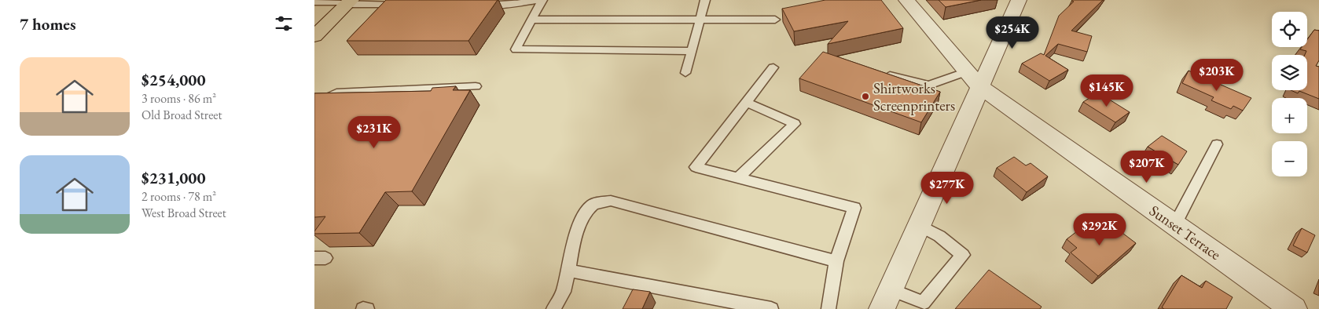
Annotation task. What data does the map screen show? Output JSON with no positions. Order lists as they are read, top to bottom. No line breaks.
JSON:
{"streets":{"street":["Sunset Terrace"]},"places":["Shirtworks Screenprinters"],"page":{"heading":"7 homes","map_buttons":["+","−"],"price":["$254K","$203K","$145K","$231K","$207K","$277K","$292K"],"list":[{"name":"$254,000","note":"3 rooms · 86 m² · Old Broad Street"},{"name":"$231,000","note":"2 rooms · 78 m² · West Broad Street"}]}}
